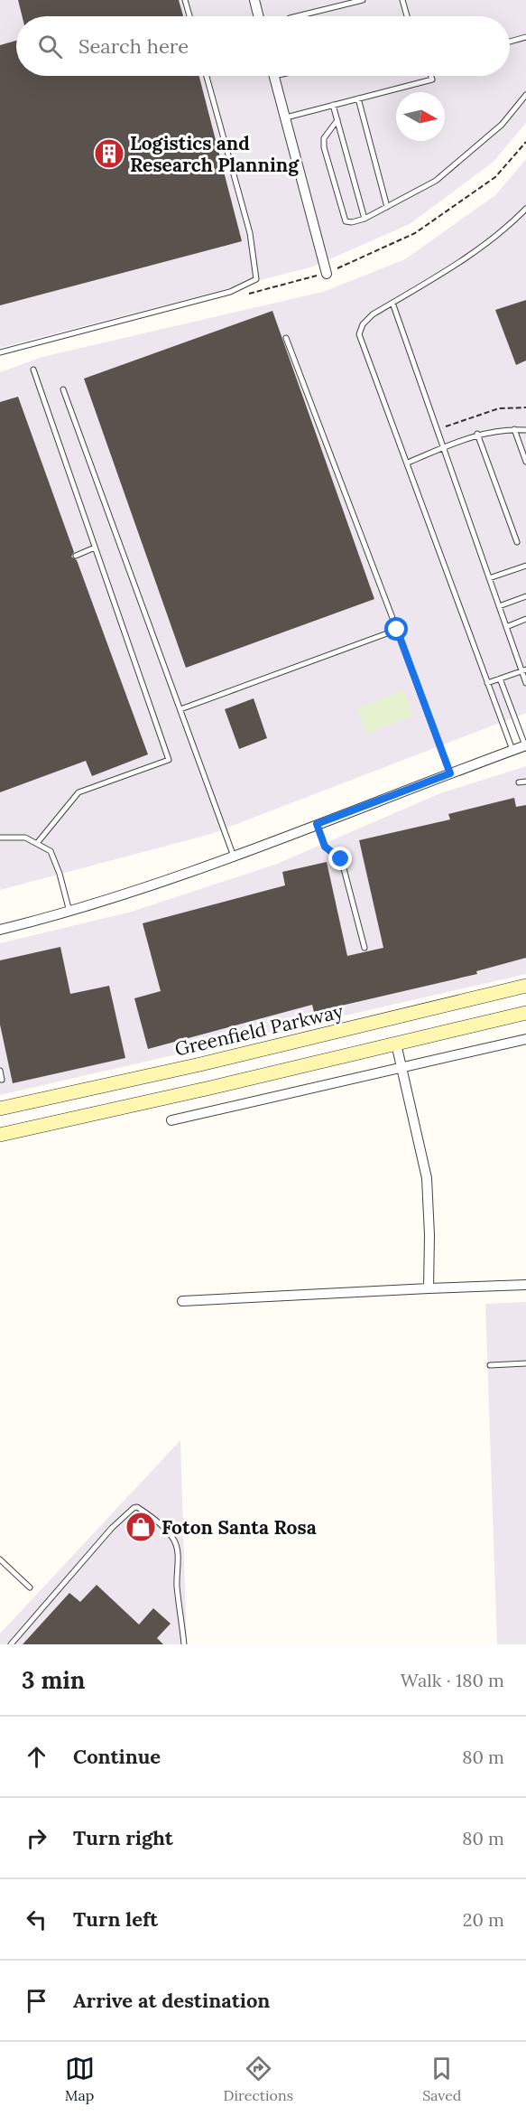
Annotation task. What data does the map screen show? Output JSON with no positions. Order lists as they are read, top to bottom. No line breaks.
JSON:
{"streets":{"main road":["Greenfield Parkway"]},"places":{"building":["Logistics and Research Planning"],"shop":["Foton Santa Rosa"]},"north":"right","page":{"search":"Search here","heading":["3 min","Walk · 180 m"],"list":[["Continue","80 m"],["Turn right","80 m"],["Turn left","20 m"],"Arrive at destination"],"nav":["Map","Directions","Saved"]}}
